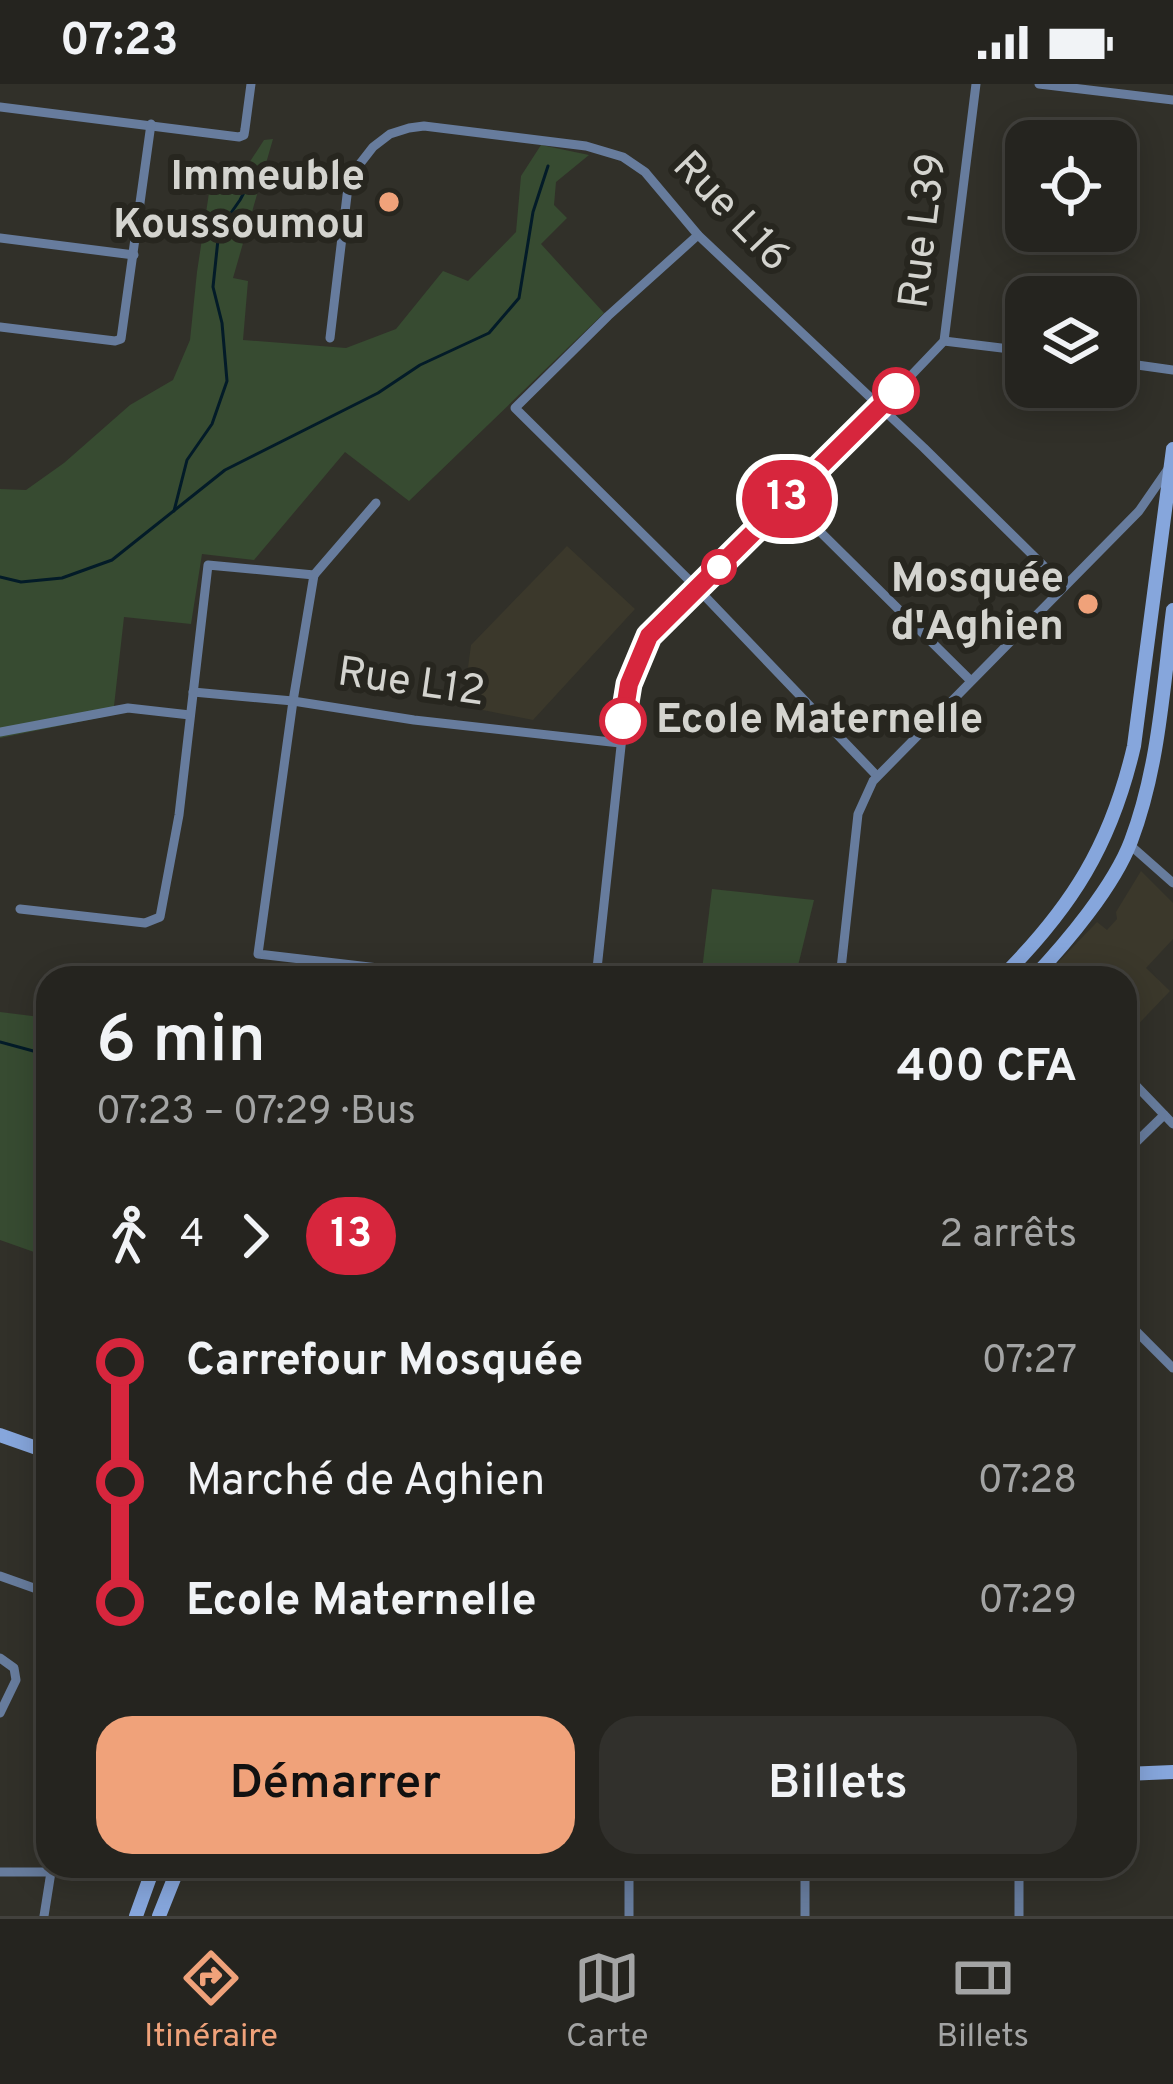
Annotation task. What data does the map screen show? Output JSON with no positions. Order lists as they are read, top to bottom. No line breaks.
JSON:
{"streets":{"street":["Rue L16","Rue L39","Rue L12"]},"crossings":[["Rue L16","Rue L39"],["Rue L39","Rue L12"]],"places":["Immeuble Koussoumou","Mosquée d'Aghien","Ecole Maternelle"],"lines":["bus line 13"],"page":{"status":"07:23","on_map":"13","heading":["6 min","07:23 – 07:29 · Bus","400 CFA"],"legs":["4","13","2 arrêts"],"list":[{"name":"Carrefour Mosquée","value":"07:27"},{"name":"Marché de Aghien","value":"07:28"},{"name":"Ecole Maternelle","value":"07:29"}],"buttons":["Démarrer","Billets"],"tabs":["Itinéraire","Carte","Billets"]}}
